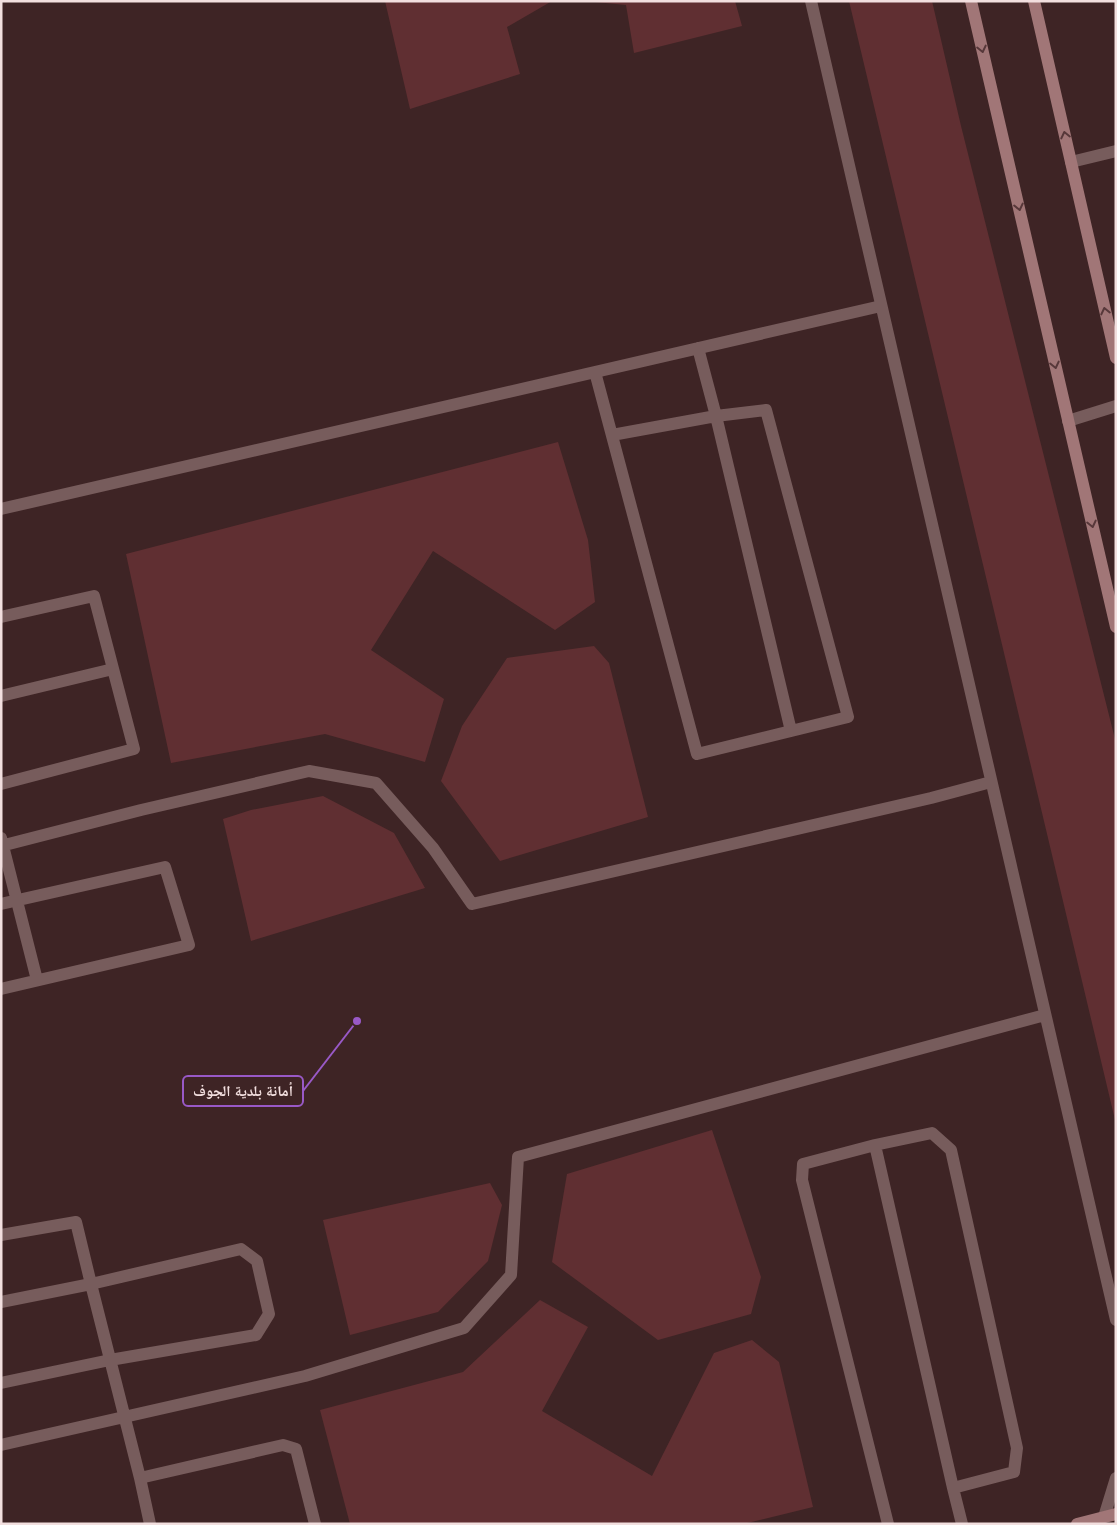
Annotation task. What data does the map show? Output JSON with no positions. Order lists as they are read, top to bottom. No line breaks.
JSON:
{"places":["أمانة بلدية الجوف"]}
